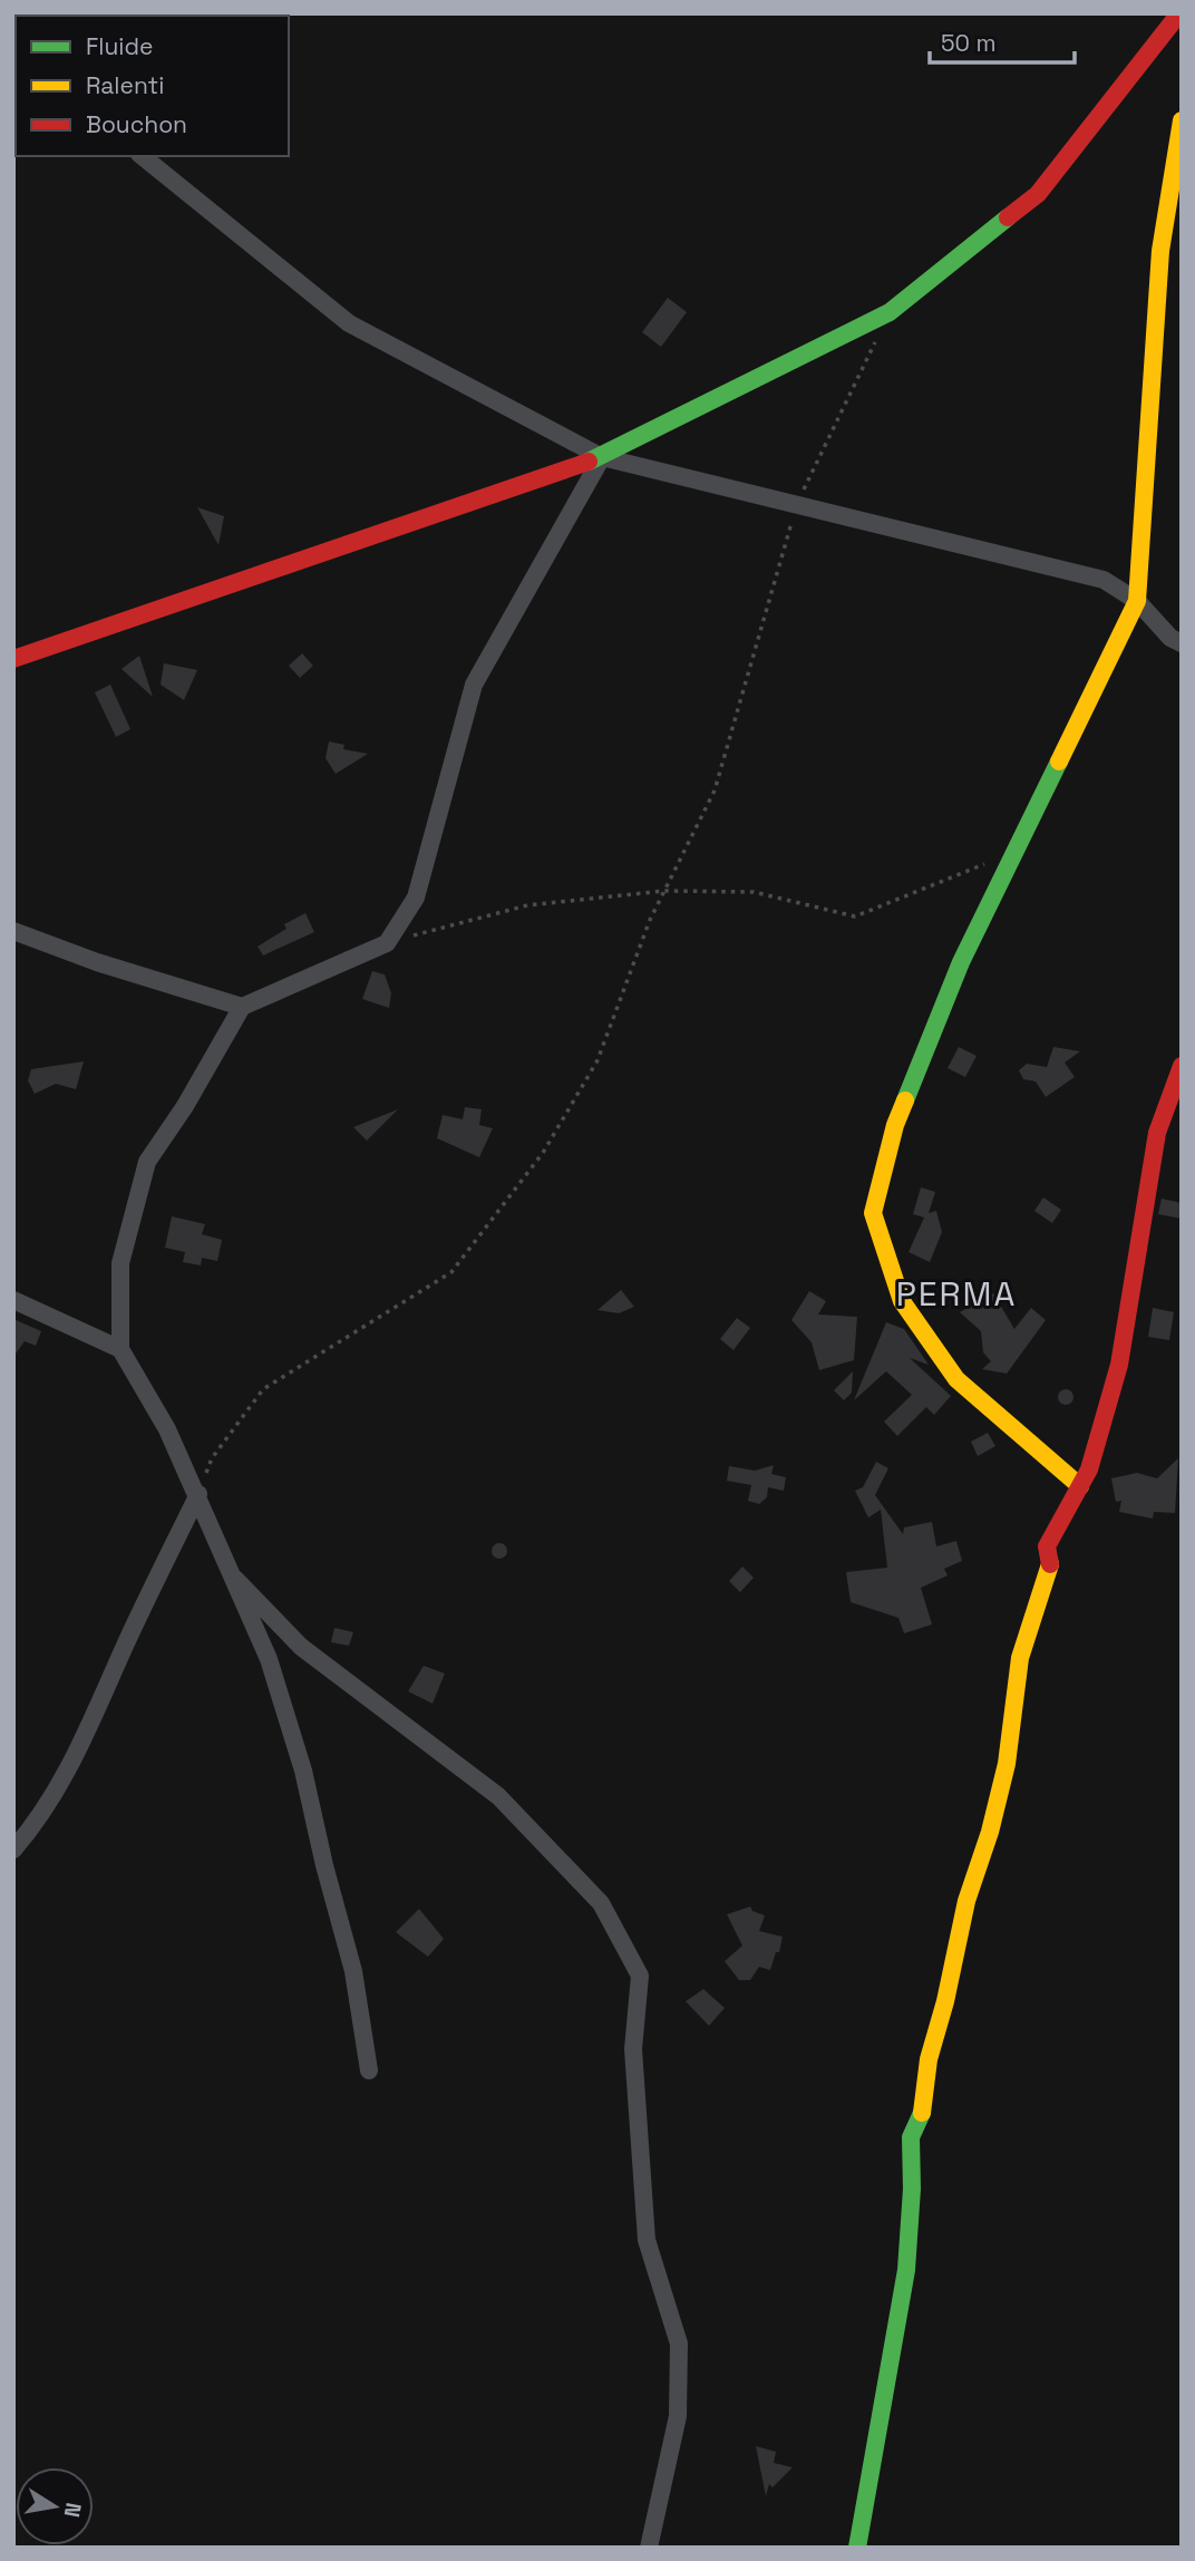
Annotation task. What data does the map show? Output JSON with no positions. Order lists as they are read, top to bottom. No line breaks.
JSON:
{"districts":["PERMA"],"legend":["Fluide","Ralenti","Bouchon"],"scale_bar":"50 m","north":"right"}
